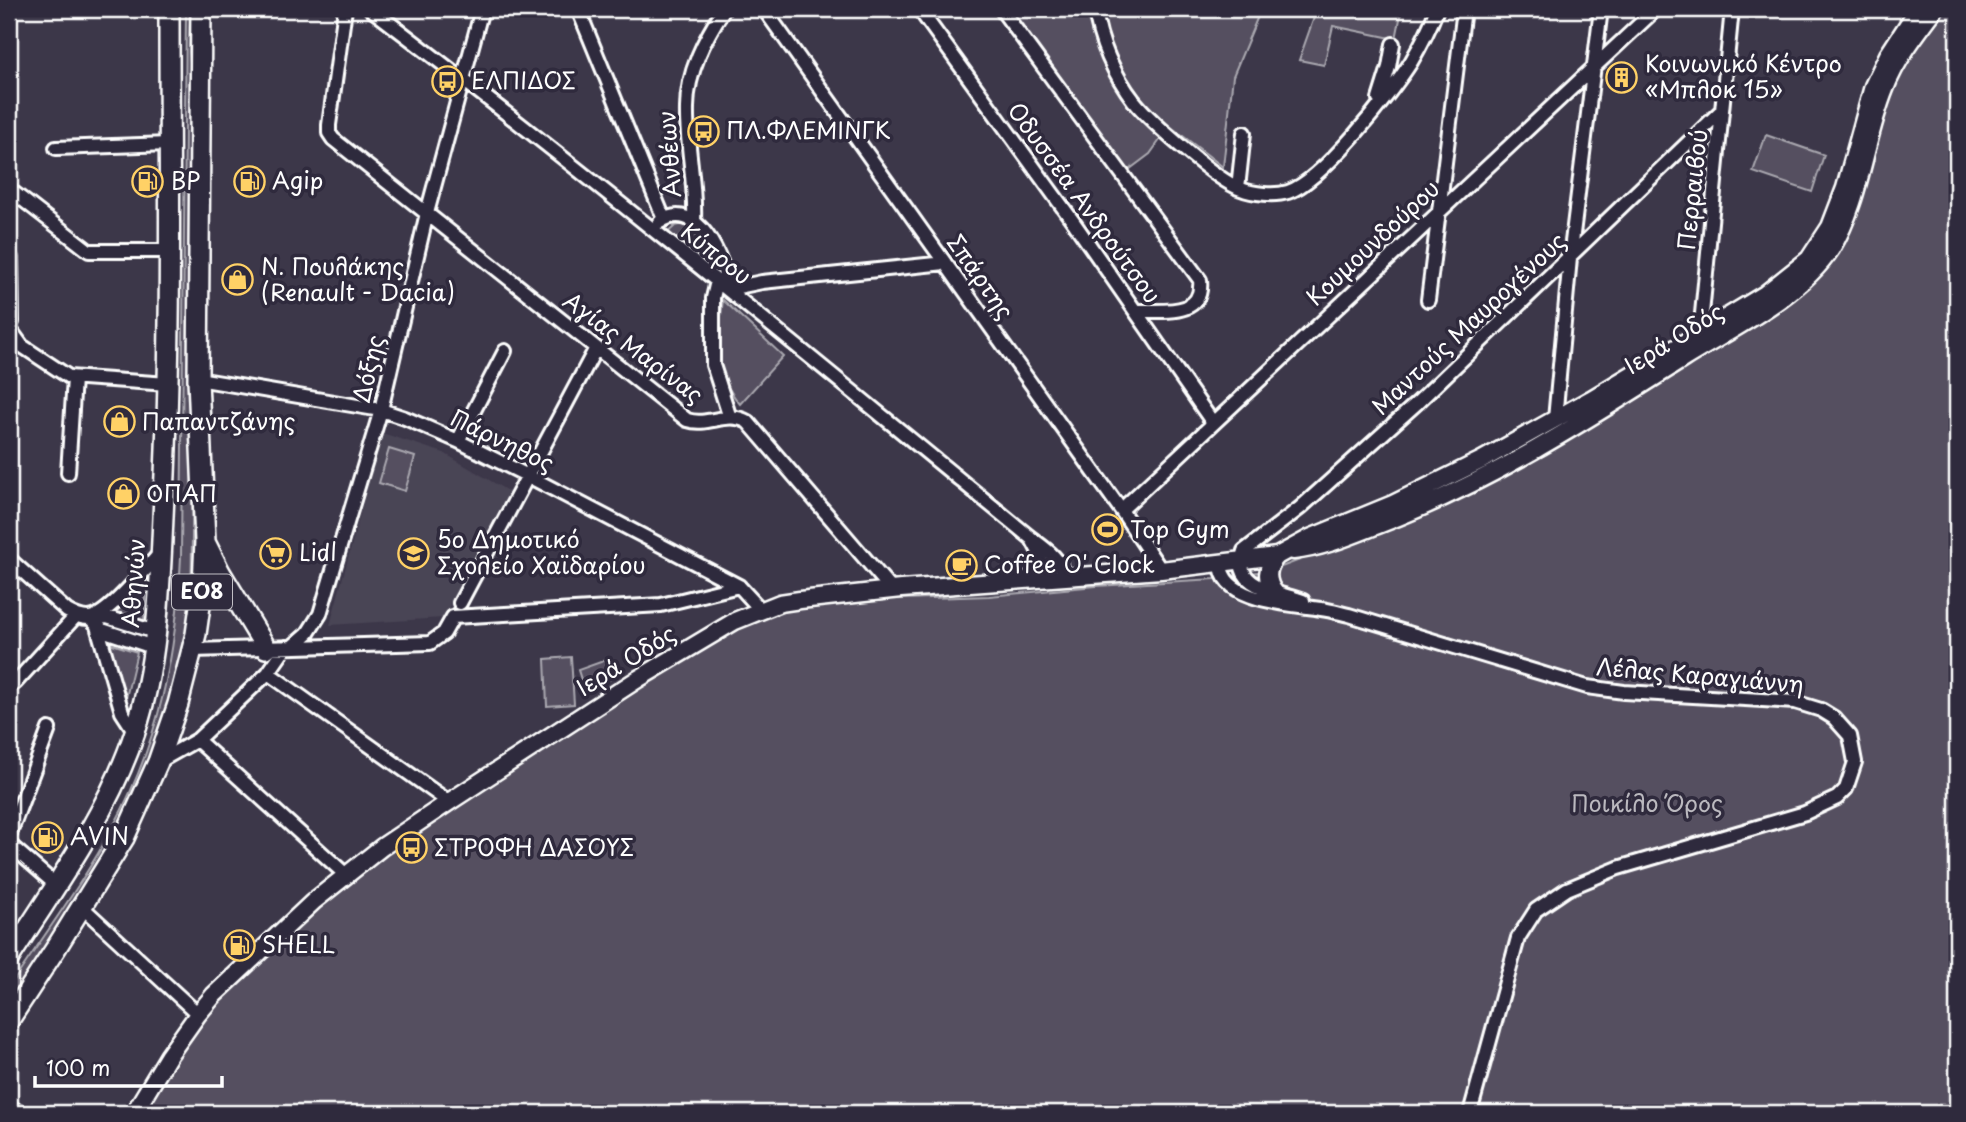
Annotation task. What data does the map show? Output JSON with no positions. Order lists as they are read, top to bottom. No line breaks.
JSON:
{"streets":{"highway":["Αθηνών","ΕΟ8"],"main road":["Ιερά Οδός"],"street":["Ανθέων","Περραιβού","Οδυσσέα Ανδρούτσου","Κουμουνδούρου","Κύπρου","Σπάρτης","Μαντούς Μαυρογένους","Αγίας Μαρίνας","Δόξης","Πάρνηθος","Λέλας Καραγιάννη"]},"crossings":[["Ανθέων","Κύπρου"],["Περραιβού","Μαντούς Μαυρογένους"],["Περραιβού","Ιερά Οδός"],["Οδυσσέα Ανδρούτσου","Κουμουνδούρου"],["Κουμουνδούρου","Σπάρτης"],["Κύπρου","Ιερά Οδός"],["Κύπρου","Δόξης"],["Σπάρτης","Ιερά Οδός"],["Μαντούς Μαυρογένους","Ιερά Οδός"],["Μαντούς Μαυρογένους","Λέλας Καραγιάννη"],["Ιερά Οδός","Αγίας Μαρίνας"],["Ιερά Οδός","Πάρνηθος"],["Ιερά Οδός","Λέλας Καραγιάννη"],["Αγίας Μαρίνας","Δόξης"],["Δόξης","Πάρνηθος"],["Πάρνηθος","ΕΟ8"]],"parks":["Ποικίλο Όρος"],"places":{"building":["Κοινωνικό Κέντρο «Μπλοκ 15»"],"bus stop":["ΕΛΠΙΔΟΣ","ΠΛ.ΦΛΕΜΙΝΓΚ","ΣΤΡΟΦΗ ΔΑΣΟΥΣ"],"fuel station":["Agip","BP","AVIN","SHELL"],"shop":["Ν. Πουλάκης (Renault - Dacia)","Παπαντζάνης","ΟΠΑΠ"],"sports":["Top Gym"],"supermarket":["Lidl"],"school or university":["5ο Δημοτικό Σχολείο Χαϊδαρίου"],"cafe":["Coffee O' Clock"]},"scale_bar":"100 m"}
